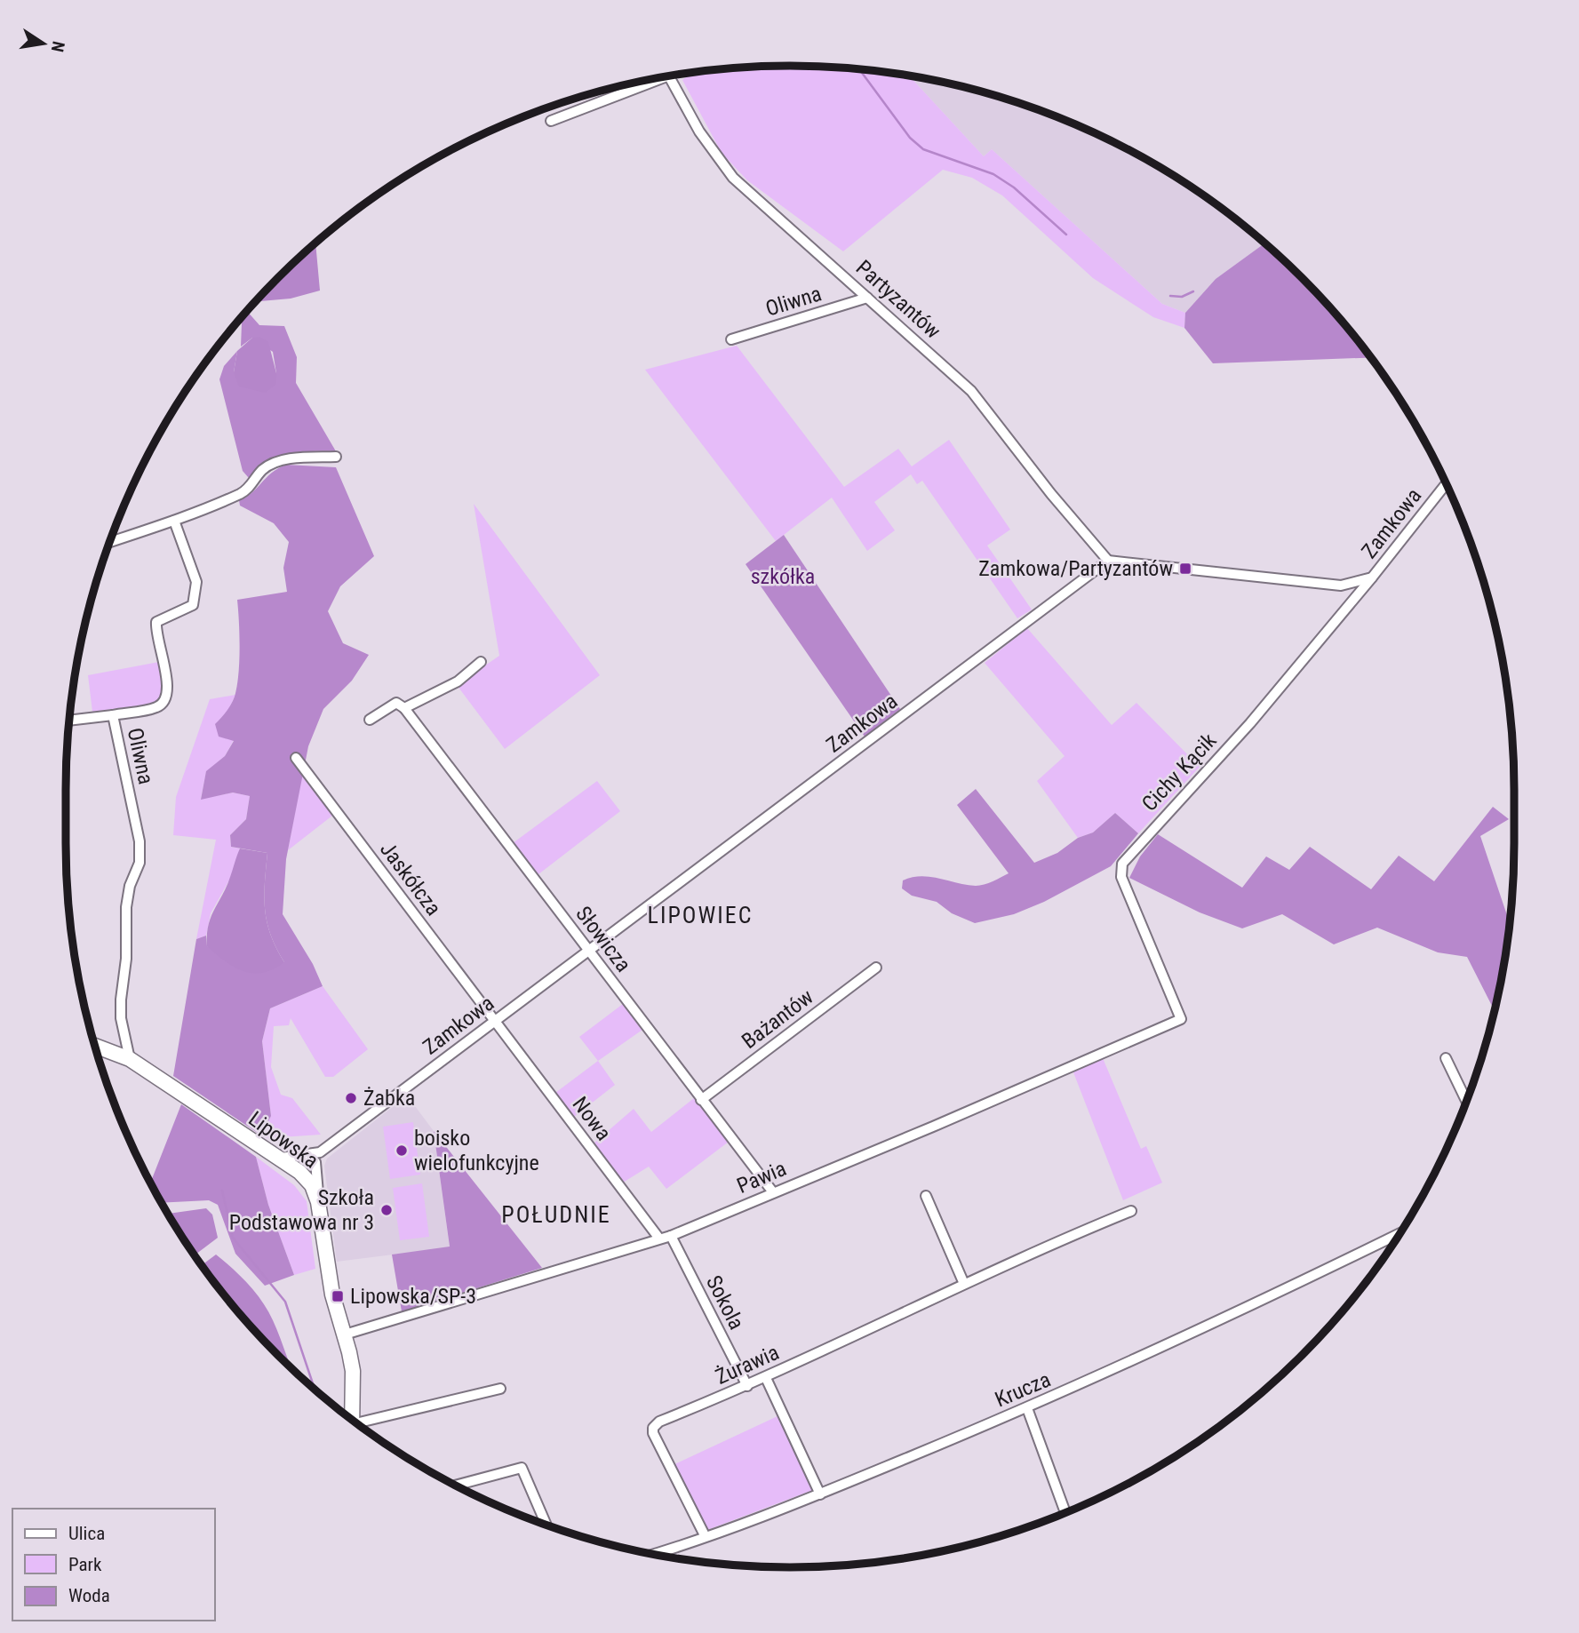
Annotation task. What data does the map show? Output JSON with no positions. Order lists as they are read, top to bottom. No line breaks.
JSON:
{"streets":{"street":["Partyzantów","Oliwna","Zamkowa","Cichy Kącik","Jaskółcza","Słowicza","Bażantów","Nowa","Lipowska","Pawia","Sokola","Żurawia","Krucza"]},"crossings":[["Partyzantów","Oliwna"],["Partyzantów","Zamkowa"],["Oliwna","Lipowska"],["Zamkowa","Cichy Kącik"],["Zamkowa","Jaskółcza"],["Zamkowa","Słowicza"],["Zamkowa","Nowa"],["Zamkowa","Lipowska"],["Cichy Kącik","Pawia"],["Jaskółcza","Nowa"],["Słowicza","Bażantów"],["Słowicza","Pawia"],["Nowa","Pawia"],["Lipowska","Pawia"],["Pawia","Sokola"],["Sokola","Żurawia"],["Żurawia","Krucza"]],"districts":["LIPOWIEC","POŁUDNIE"],"parks":["szkółka"],"places":{"transit":["Zamkowa/Partyzantów","Lipowska/SP-3"],"other":["Żabka","boisko wielofunkcyjne","Szkoła Podstawowa nr 3"]},"legend":["Ulica","Park","Woda"],"north":"right"}
